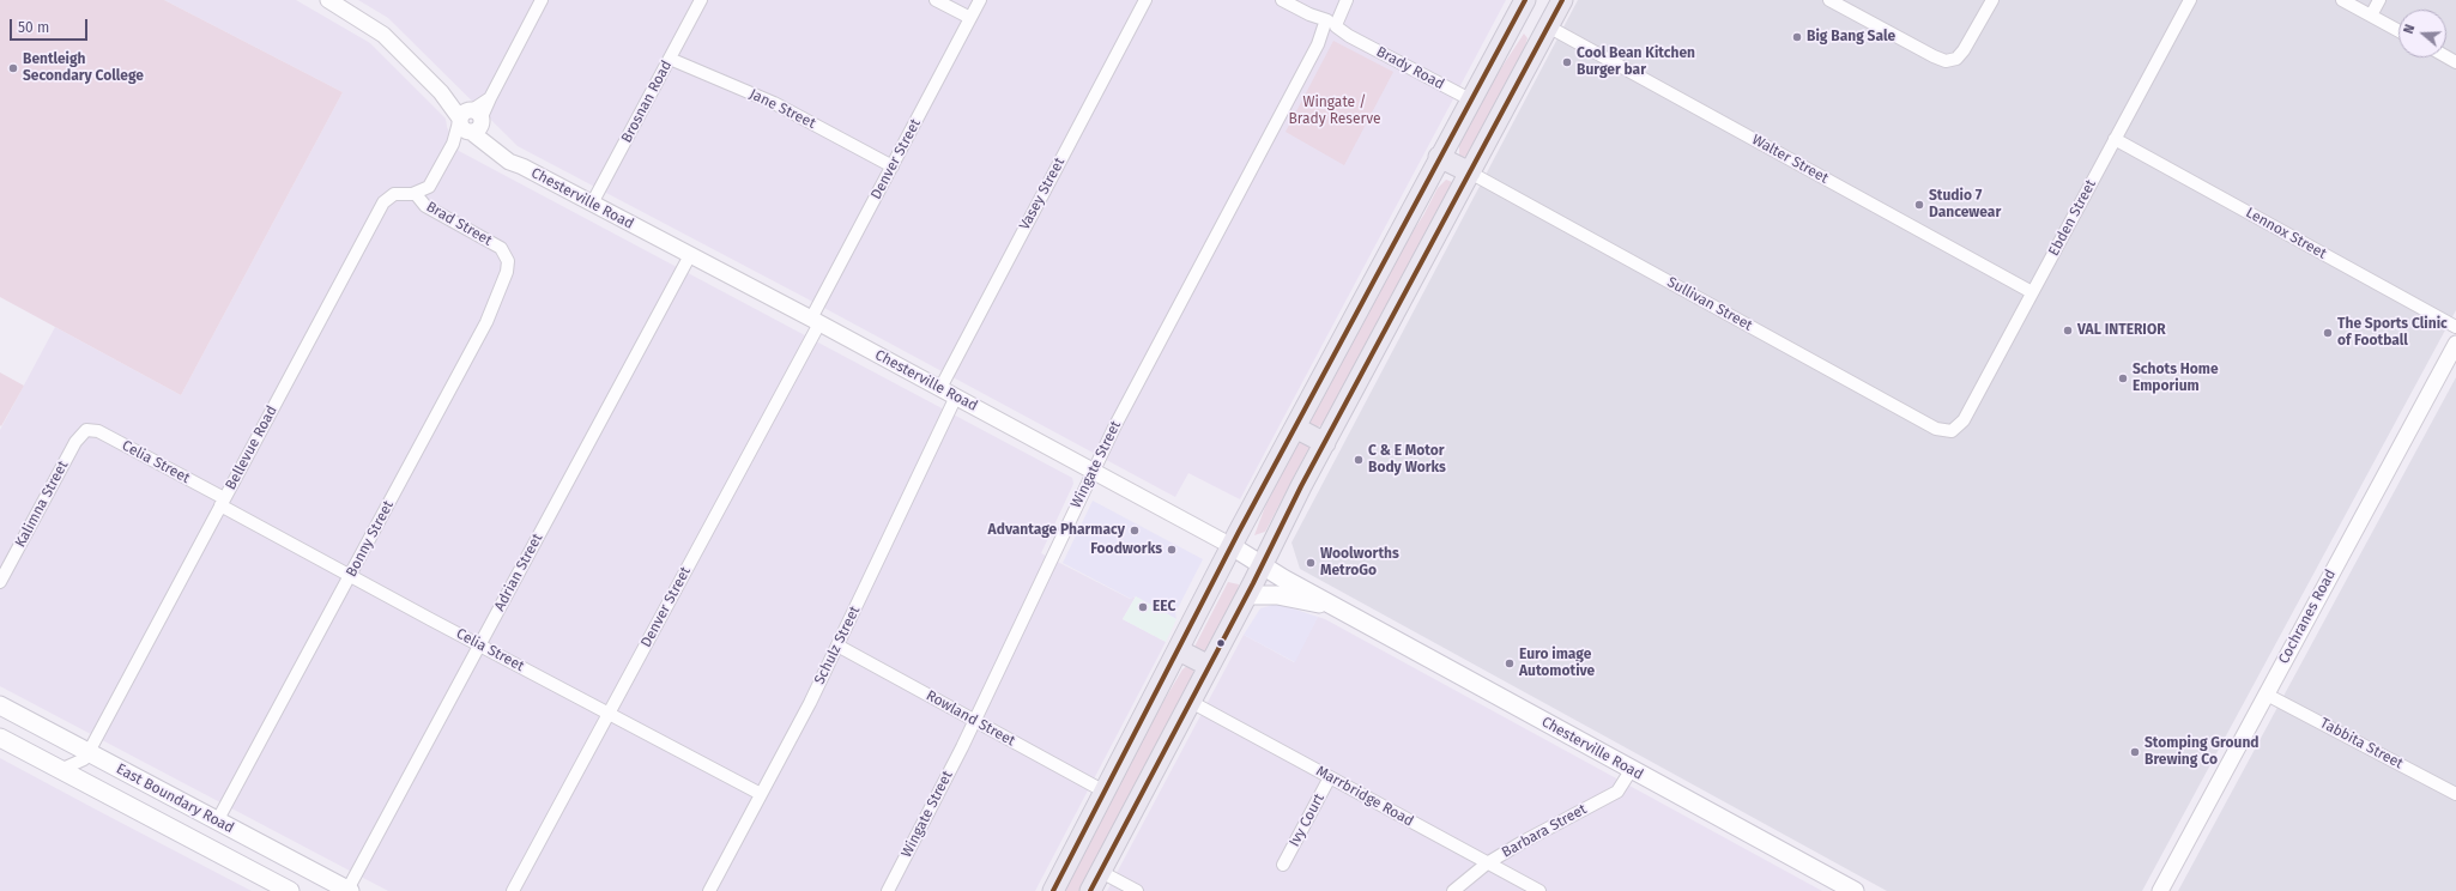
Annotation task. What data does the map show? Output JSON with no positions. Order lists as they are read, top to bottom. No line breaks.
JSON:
{"streets":{"main road":["Chesterville Road","East Boundary Road"],"street":["Brady Road","Brosnan Road","Jane Street","Denver Street","Walter Street","Vasey Street","Ebden Street","Brad Street","Lennox Street","Sullivan Street","Bellevue Road","Celia Street","Wingate Street","Kalimna Street","Bonny Street","Adrian Street","Cochranes Road","Schulz Street","Rowland Street","Tabbita Street","Marrbridge Road","Ivy Court","Barbara Street"]},"crossings":[["Brady Road","Wingate Street"],["Brosnan Road","Jane Street"],["Brosnan Road","Chesterville Road"],["Jane Street","Denver Street"],["Denver Street","Chesterville Road"],["Denver Street","Celia Street"],["Walter Street","Ebden Street"],["Vasey Street","Chesterville Road"],["Chesterville Road","Wingate Street"],["Chesterville Road","Adrian Street"],["Chesterville Road","Schulz Street"],["Chesterville Road","Barbara Street"],["Ebden Street","Lennox Street"],["Ebden Street","Sullivan Street"],["Brad Street","Bellevue Road"],["Brad Street","Bonny Street"],["Bellevue Road","Celia Street"],["Bellevue Road","East Boundary Road"],["Celia Street","Kalimna Street"],["Celia Street","Bonny Street"],["Celia Street","Adrian Street"],["Celia Street","Schulz Street"],["Wingate Street","Rowland Street"],["Bonny Street","East Boundary Road"],["Adrian Street","East Boundary Road"],["Cochranes Road","Tabbita Street"],["Schulz Street","Rowland Street"],["Marrbridge Road","Ivy Court"],["Marrbridge Road","Barbara Street"]],"parks":["Wingate / Brady Reserve"],"places":["Big Bang Sale","Cool Bean Kitchen Burger bar","Bentleigh Secondary College","Studio 7 Dancewear","VAL INTERIOR","The Sports Clinic of Football","Schots Home Emporium","C & E Motor Body Works","Advantage Pharmacy","Foodworks","Woolworths MetroGo","EEC","Euro image Automotive","Stomping Ground Brewing Co"],"scale_bar":"50 m","north":"left"}
